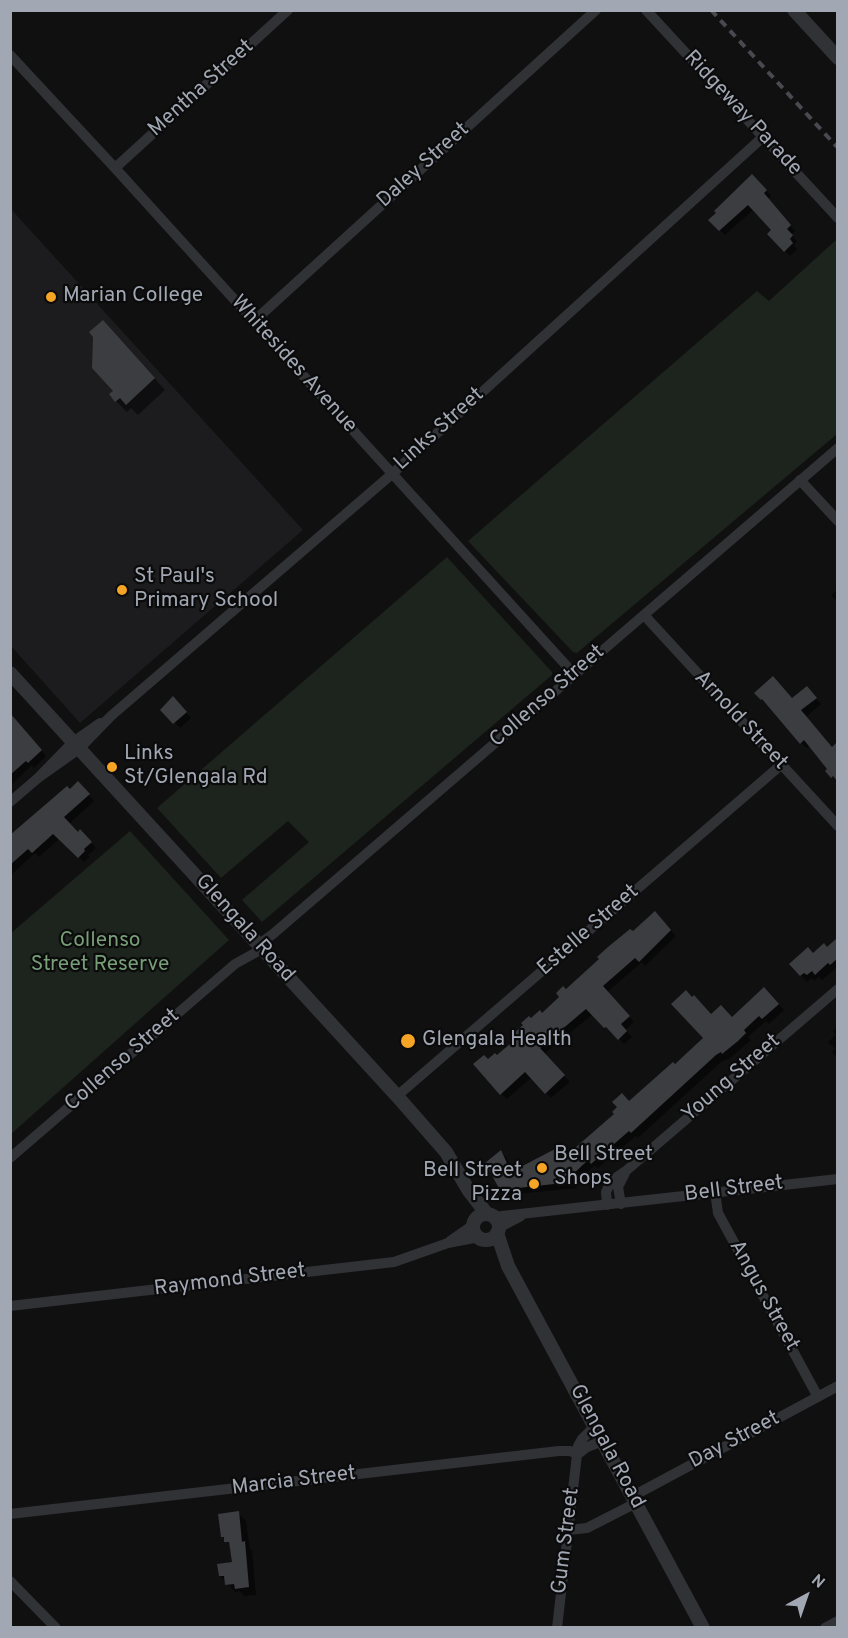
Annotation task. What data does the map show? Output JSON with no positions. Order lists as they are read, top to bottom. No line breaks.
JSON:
{"streets":{"street":["Mentha Street","Ridgeway Parade","Daley Street","Whitesides Avenue","Links Street","Collenso Street","Arnold Street","Glengala Road","Estelle Street","Young Street","Bell Street","Raymond Street","Angus Street","Day Street","Marcia Street","Gum Street"]},"crossings":[["Mentha Street","Whitesides Avenue"],["Ridgeway Parade","Links Street"],["Daley Street","Whitesides Avenue"],["Whitesides Avenue","Links Street"],["Whitesides Avenue","Collenso Street"],["Links Street","Glengala Road"],["Collenso Street","Arnold Street"],["Collenso Street","Glengala Road"],["Arnold Street","Estelle Street"],["Glengala Road","Estelle Street"],["Glengala Road","Bell Street"],["Glengala Road","Raymond Street"],["Glengala Road","Day Street"],["Young Street","Bell Street"],["Bell Street","Raymond Street"],["Bell Street","Angus Street"],["Angus Street","Day Street"],["Day Street","Gum Street"],["Marcia Street","Gum Street"]],"parks":["Collenso Street Reserve"],"places":["Marian College","St Paul's Primary School","Links St/Glengala Rd","Glengala Health","Bell Street Shops","Bell Street Pizza"],"north":"top right"}
